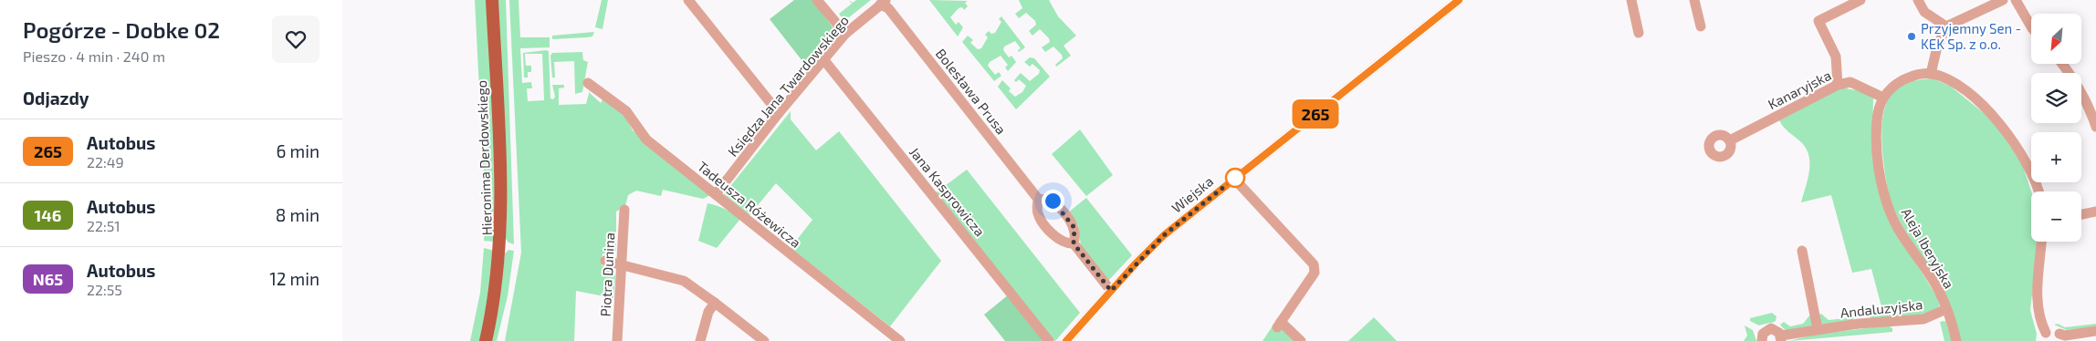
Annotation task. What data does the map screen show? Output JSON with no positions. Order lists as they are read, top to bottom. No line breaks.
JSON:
{"streets":{"main road":["Hieronima Derdowskiego"],"street":["Księdza Jana Twardowskiego","Kanaryjska","Bolesława Prusa","Jana Kasprowicza","Wiejska","Tadeusza Różewicza","Aleja Iberyjska","Piotra Dunina","Andaluzyjska"]},"crossings":[["Księdza Jana Twardowskiego","Bolesława Prusa"],["Księdza Jana Twardowskiego","Jana Kasprowicza"],["Księdza Jana Twardowskiego","Tadeusza Różewicza"],["Kanaryjska","Aleja Iberyjska"],["Bolesława Prusa","Wiejska"],["Aleja Iberyjska","Andaluzyjska"]],"places":["Przyjemny Sen - KEK Sp. z o.o."],"lines":["bus line 265"],"north":"bottom left","page":{"heading":[["Pogórze - Dobke 02","Pieszo · 4 min · 240 m"],"Odjazdy"],"on_map":"265","map_buttons":["+","−"],"list":[{"mark":"265","name":"Autobus","note":"22:49","value":"6 min"},{"mark":"146","name":"Autobus","note":"22:51","value":"8 min"},{"mark":"N65","name":"Autobus","note":"22:55","value":"12 min"}]}}
